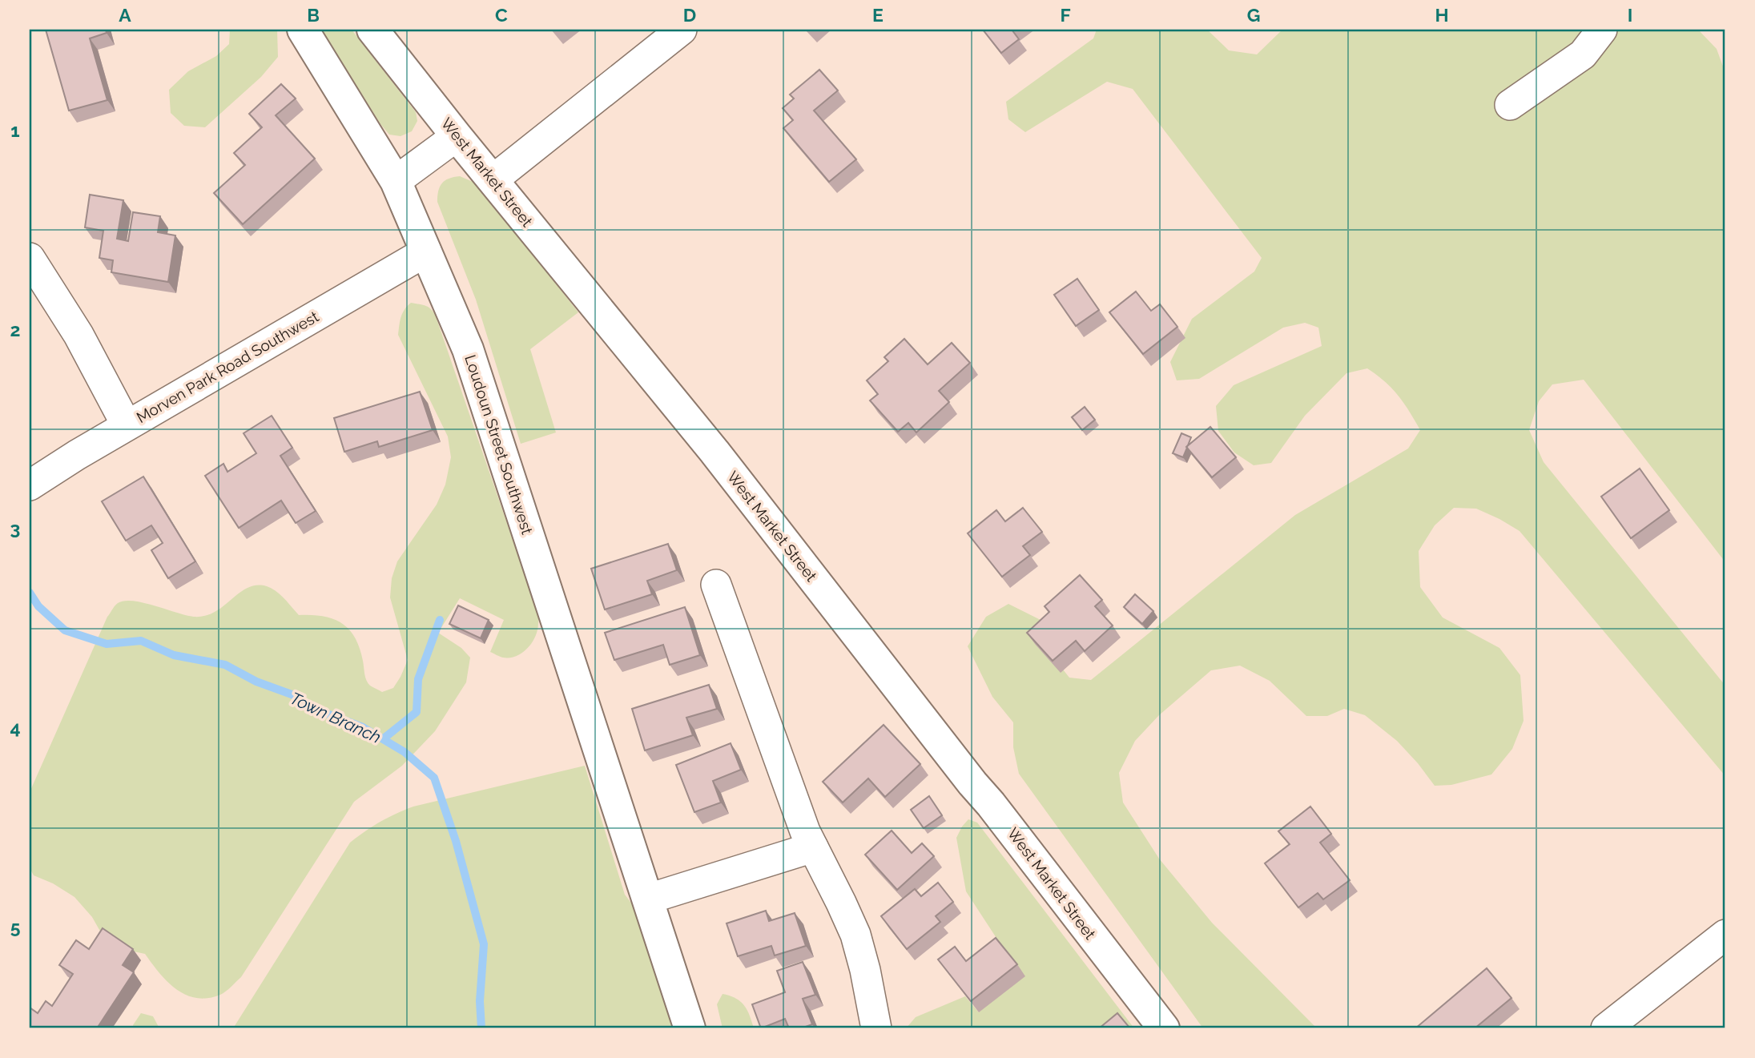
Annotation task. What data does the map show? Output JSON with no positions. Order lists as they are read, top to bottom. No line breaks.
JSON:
{"streets":{"main road":["West Market Street","Loudoun Street Southwest"],"street":["Morven Park Road Southwest"]},"crossings":[["Morven Park Road Southwest","Loudoun Street Southwest"]],"water":["Town Branch"],"grid":{"columns":["A","B","C","D","E","F","G","H","I"],"rows":["1","2","3","4","5"]}}
